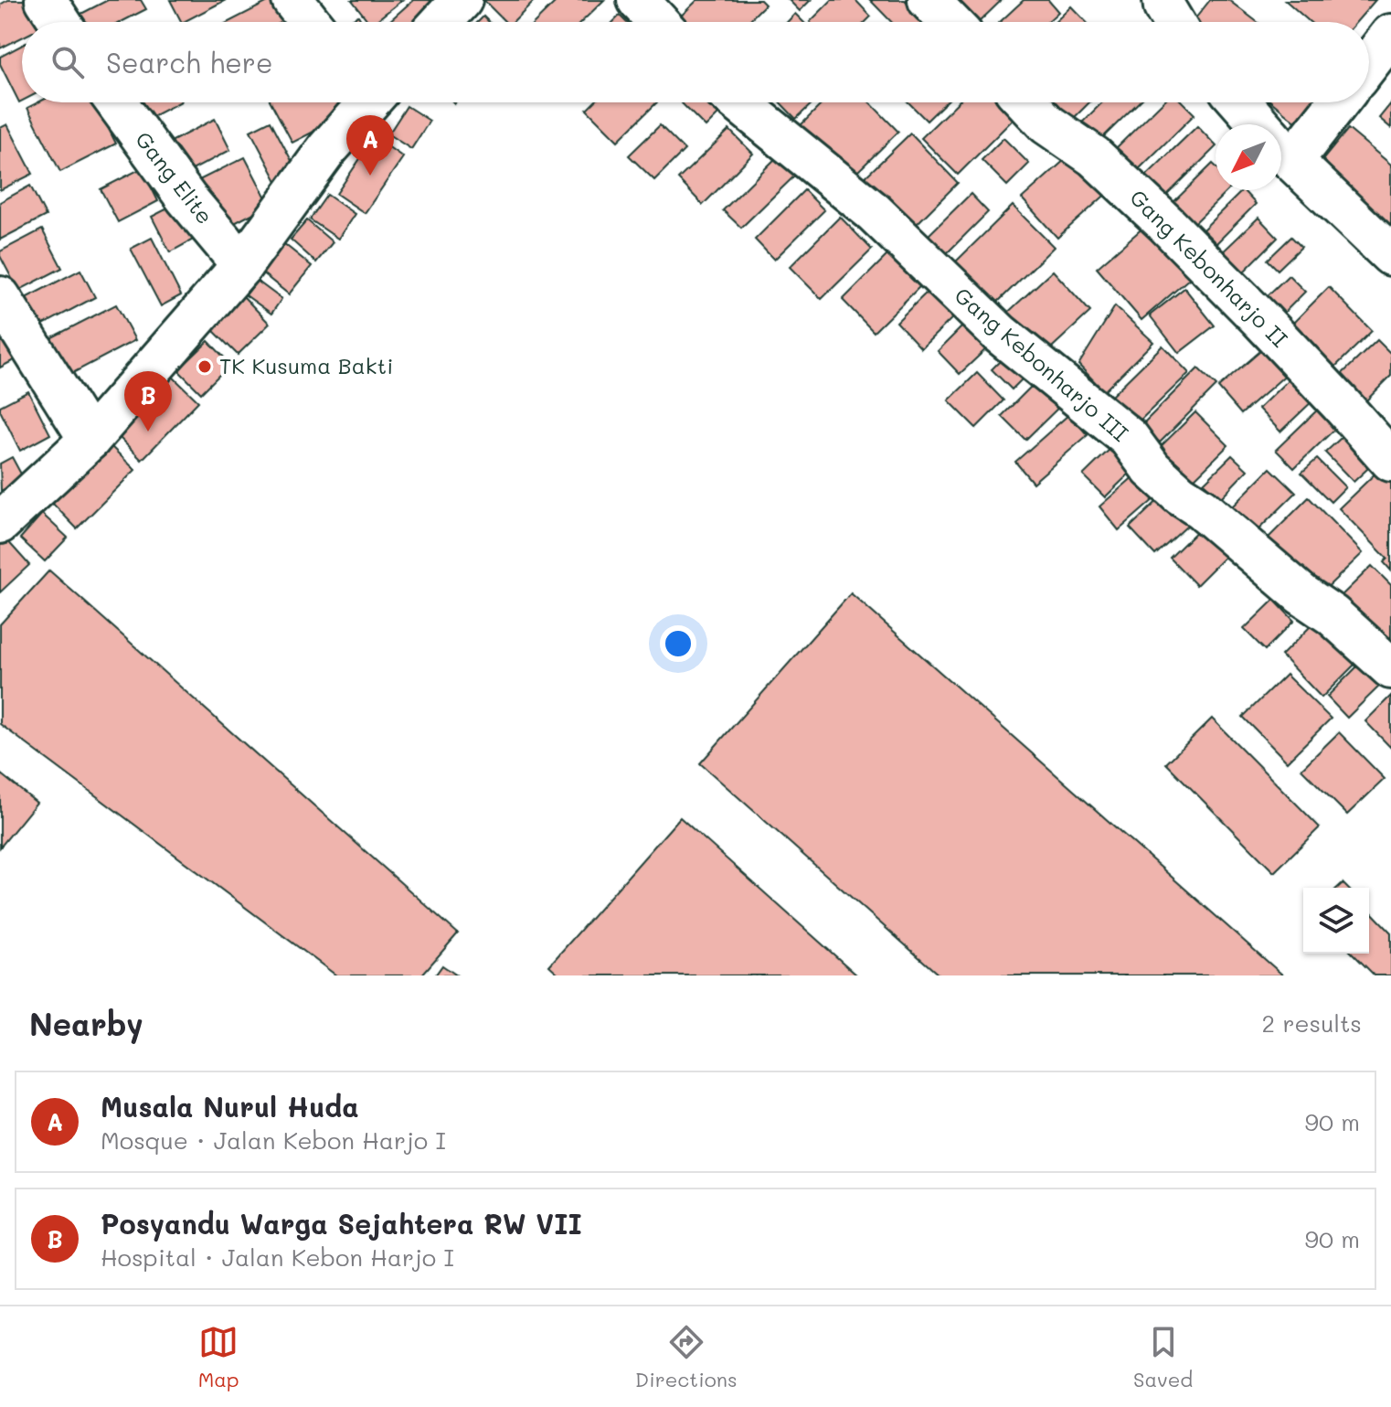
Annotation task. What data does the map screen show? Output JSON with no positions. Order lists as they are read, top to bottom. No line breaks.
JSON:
{"streets":{"street":["Gang Elite","Gang Kebonharjo II","Gang Kebonharjo III"]},"places":["TK Kusuma Bakti"],"north":"bottom left","page":{"search":"Search here","pins":["A","B"],"heading":["Nearby","2 results"],"list":[{"mark":"A","name":"Musala Nurul Huda","note":"Mosque · Jalan Kebon Harjo I","value":"90 m"},{"mark":"B","name":"Posyandu Warga Sejahtera RW VII","note":"Hospital · Jalan Kebon Harjo I","value":"90 m"}],"nav":["Map","Directions","Saved"]}}
